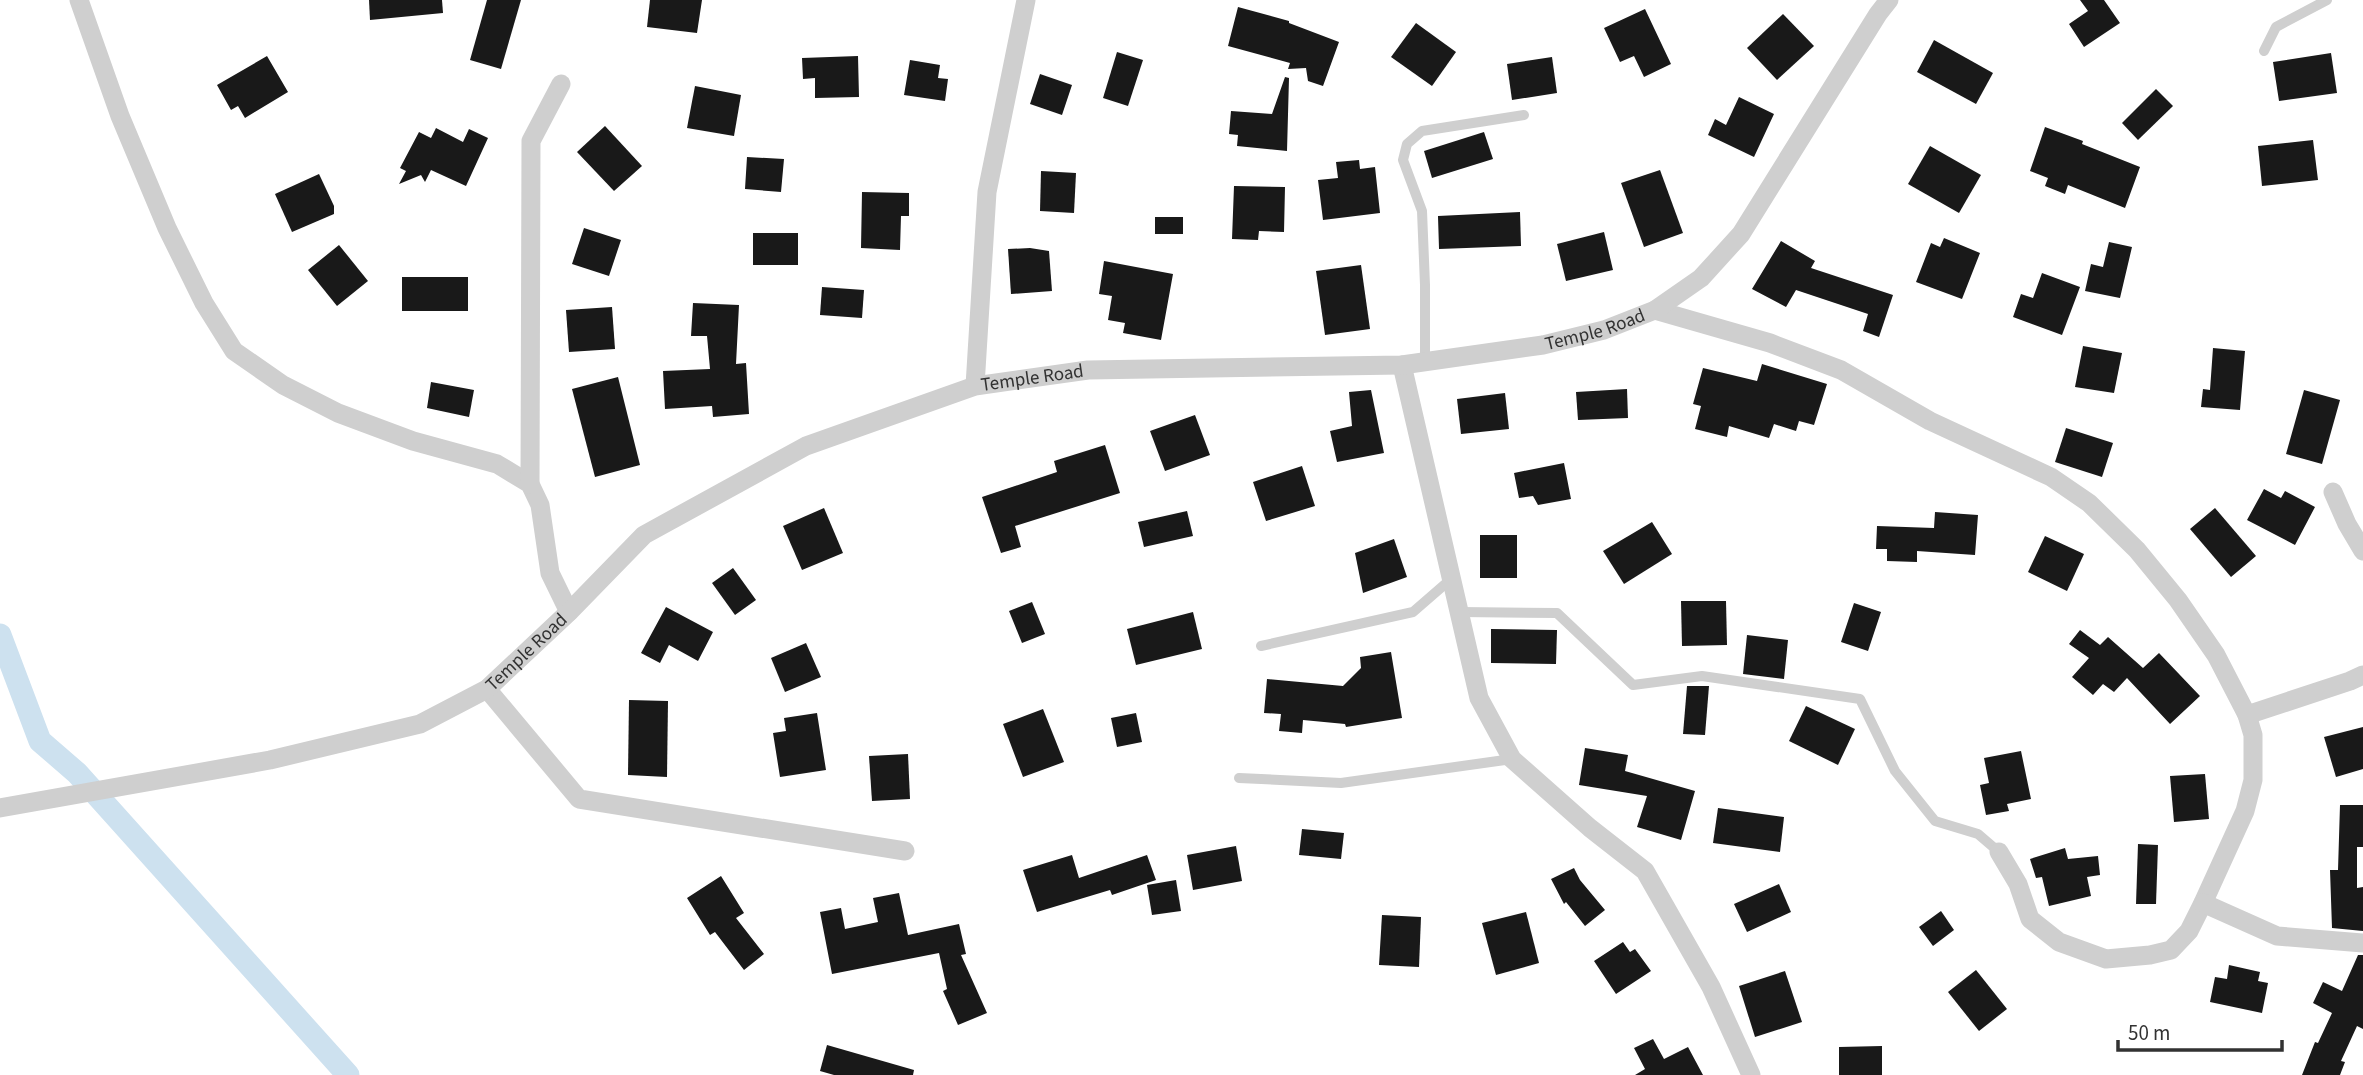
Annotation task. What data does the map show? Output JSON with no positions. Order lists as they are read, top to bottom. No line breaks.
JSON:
{"streets":{"street":["Temple Road"]},"scale_bar":"50 m"}
